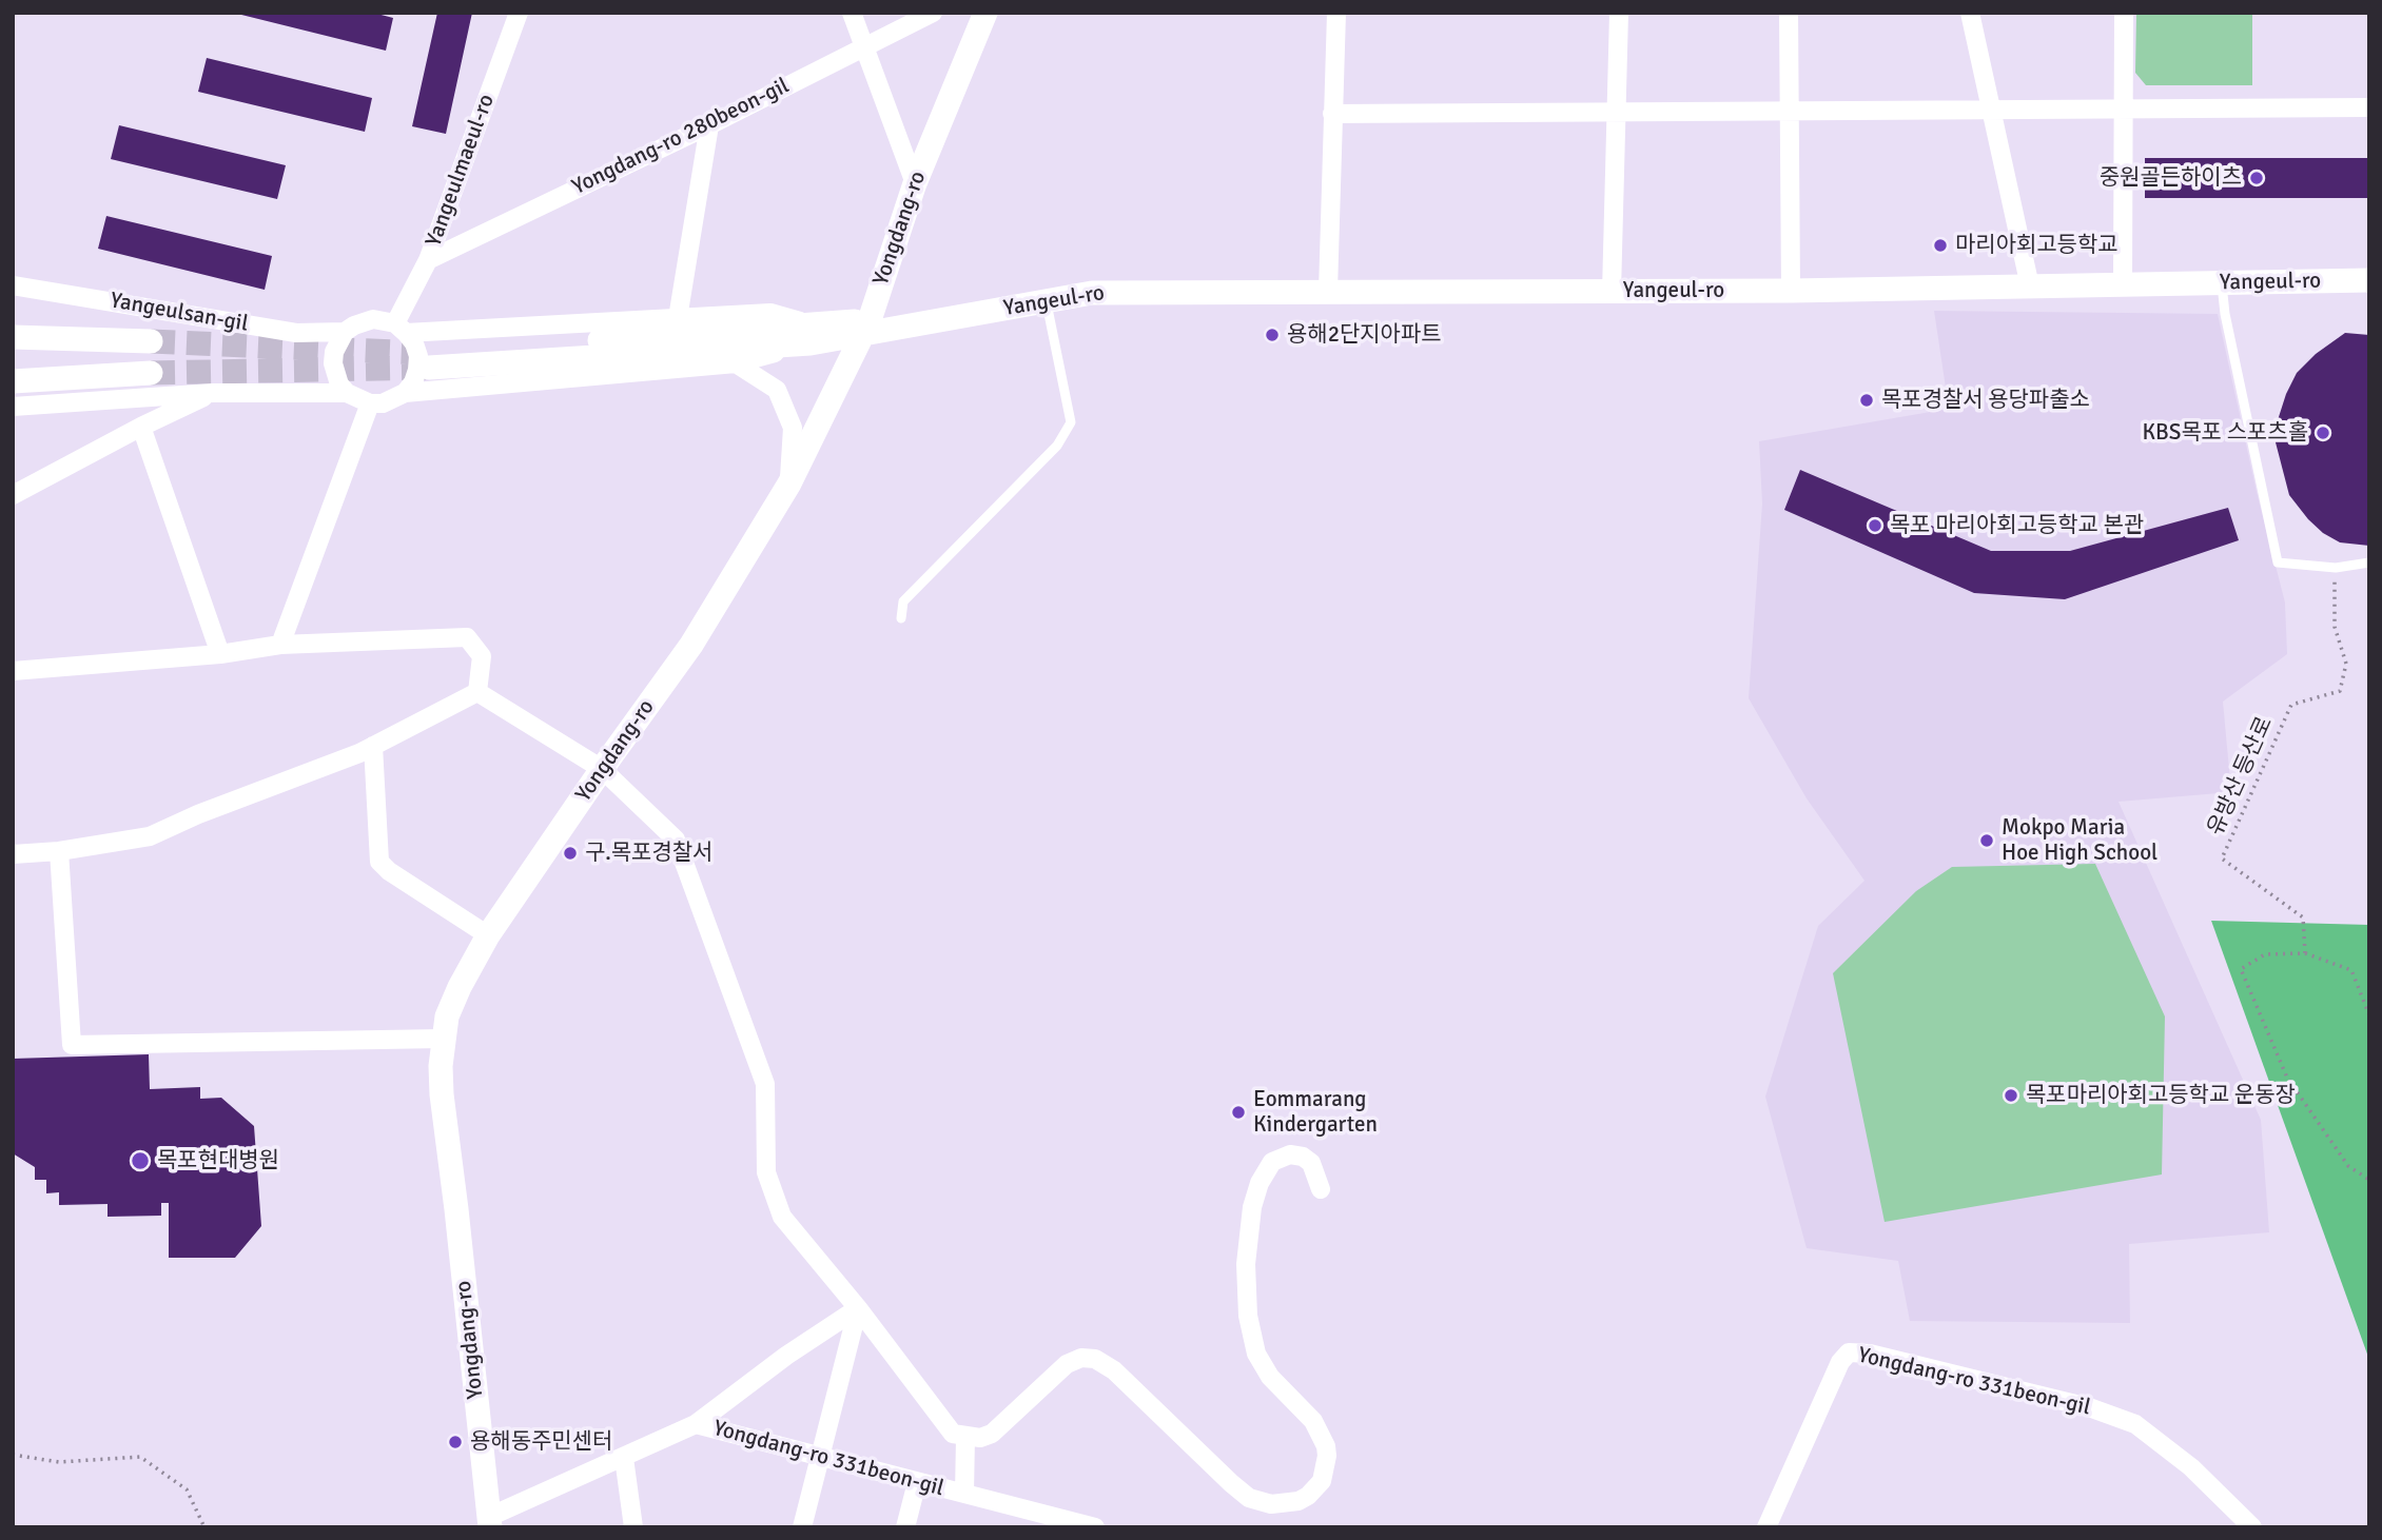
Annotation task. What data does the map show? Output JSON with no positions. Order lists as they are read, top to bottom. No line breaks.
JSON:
{"streets":{"street":["Yongdang-ro 280beon-gil","Yangeulmaeul-ro","Yongdang-ro","Yangeul-ro","Yangeulsan-gil","Yongdang-ro 331beon-gil"],"path":["유방산 등산로"]},"crossings":[["Yongdang-ro 280beon-gil","Yangeulmaeul-ro"],["Yangeulmaeul-ro","Yangeulsan-gil"],["Yongdang-ro","Yangeul-ro"],["Yongdang-ro","Yongdang-ro 331beon-gil"]],"places":["중원골든하이츠","마리아회고등학교","용해2단지아파트","목포경찰서 용당파출소","KBS목포 스포츠홀","목포 마리아회고등학교 본관","Mokpo Maria Hoe High School","구.목포경찰서","목포마리아회고등학교 운동장","Eommarang Kindergarten","목포현대병원","용해동주민센터"]}
